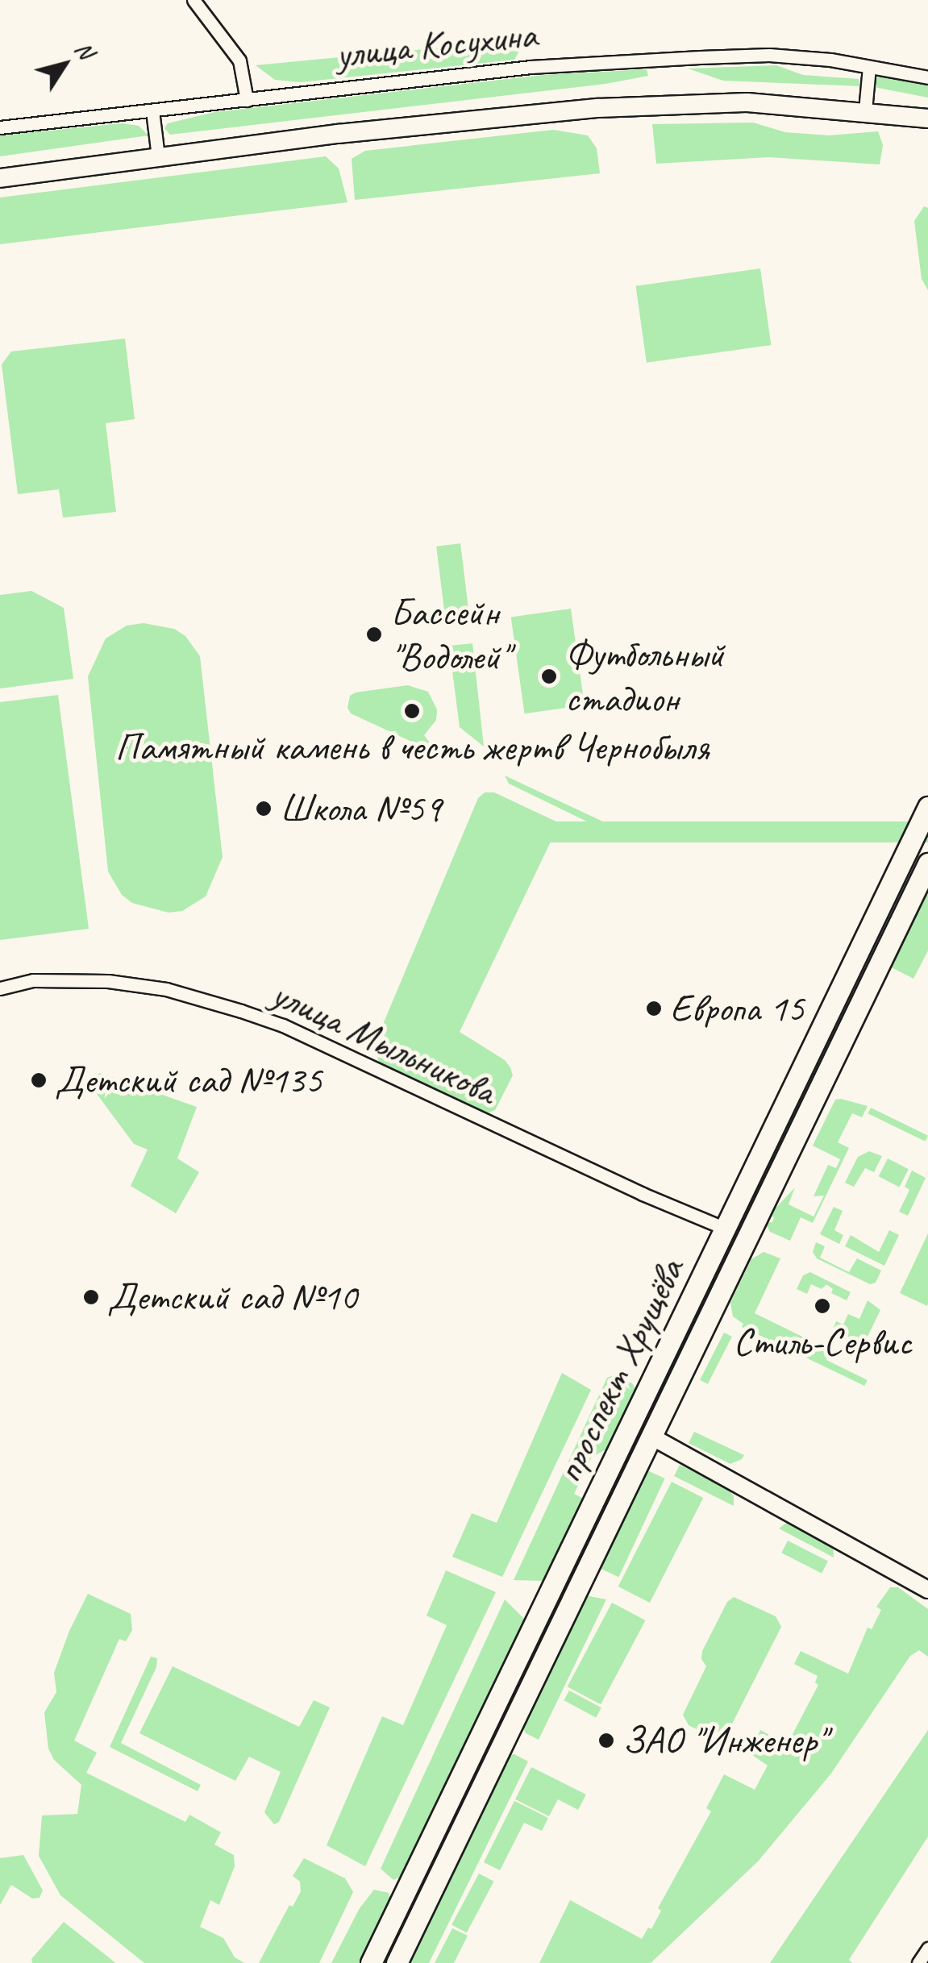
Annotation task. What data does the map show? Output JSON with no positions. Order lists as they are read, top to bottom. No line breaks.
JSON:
{"streets":{"main road":["улица Косухина","проспект Хрущёва"],"street":["улица Мыльникова"]},"crossings":[["улица Мыльникова","проспект Хрущёва"]],"places":["Бассейн \"Водолей\"","Футбольный стадион","Памятный камень в честь жертв Чернобыля","Школа №59","Европа 15","Детский сад №135","Детский сад №10","Стиль-Сервис","ЗАО \"Инженер\""],"north":"top right"}
